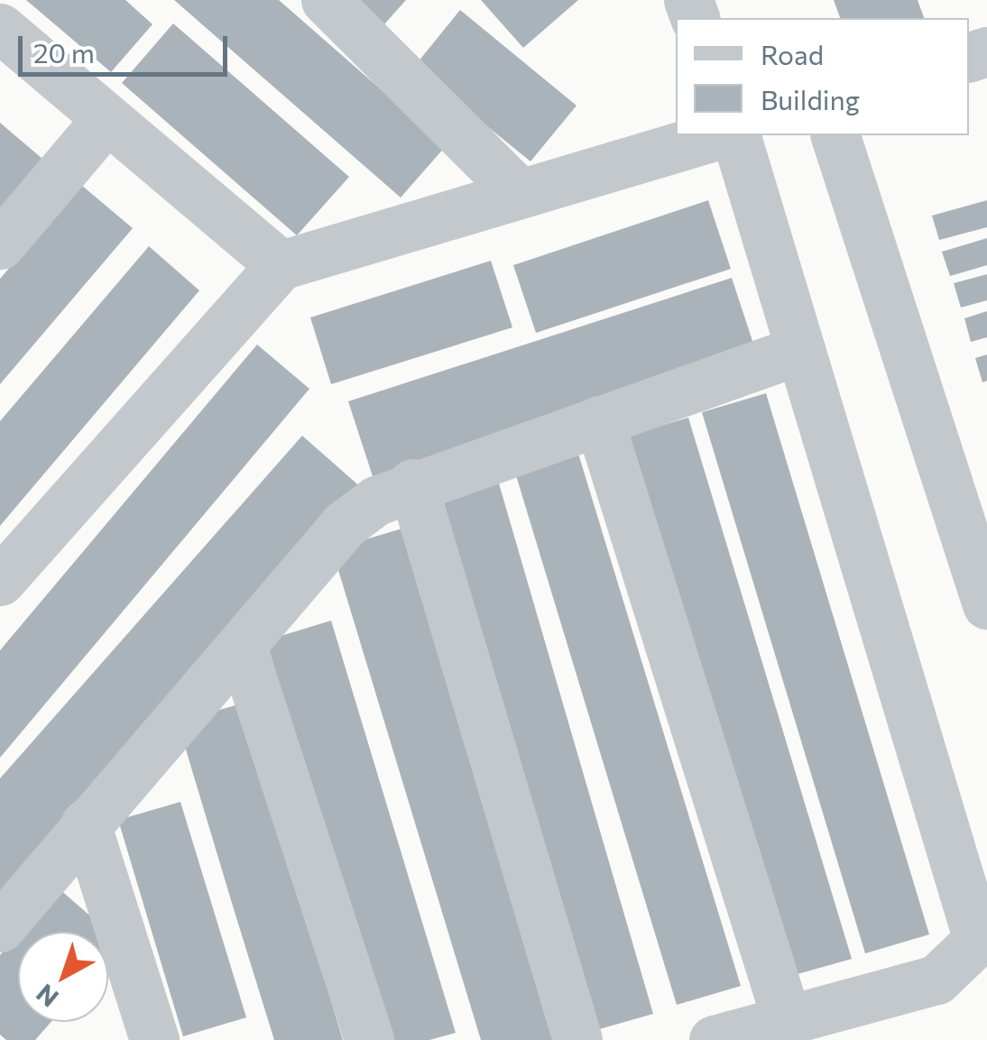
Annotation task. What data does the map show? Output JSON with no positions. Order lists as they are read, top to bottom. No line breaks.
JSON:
{"legend":["Road","Building"],"scale_bar":"20 m","north":"bottom left"}
